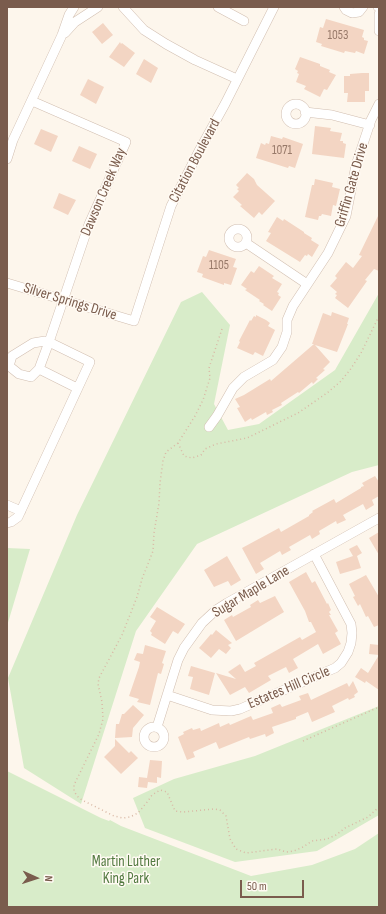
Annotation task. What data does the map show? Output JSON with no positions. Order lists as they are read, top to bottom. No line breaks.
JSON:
{"streets":{"street":["Citation Boulevard","Griffin Gate Drive","Dawson Creek Way","Silver Springs Drive","Sugar Maple Lane","Estates Hill Circle"]},"crossings":[["Citation Boulevard","Silver Springs Drive"],["Dawson Creek Way","Silver Springs Drive"],["Sugar Maple Lane","Estates Hill Circle"]],"parks":["Martin Luther King Park"],"house_numbers":["1053","1071","1105"],"scale_bar":"50 m","north":"right"}
